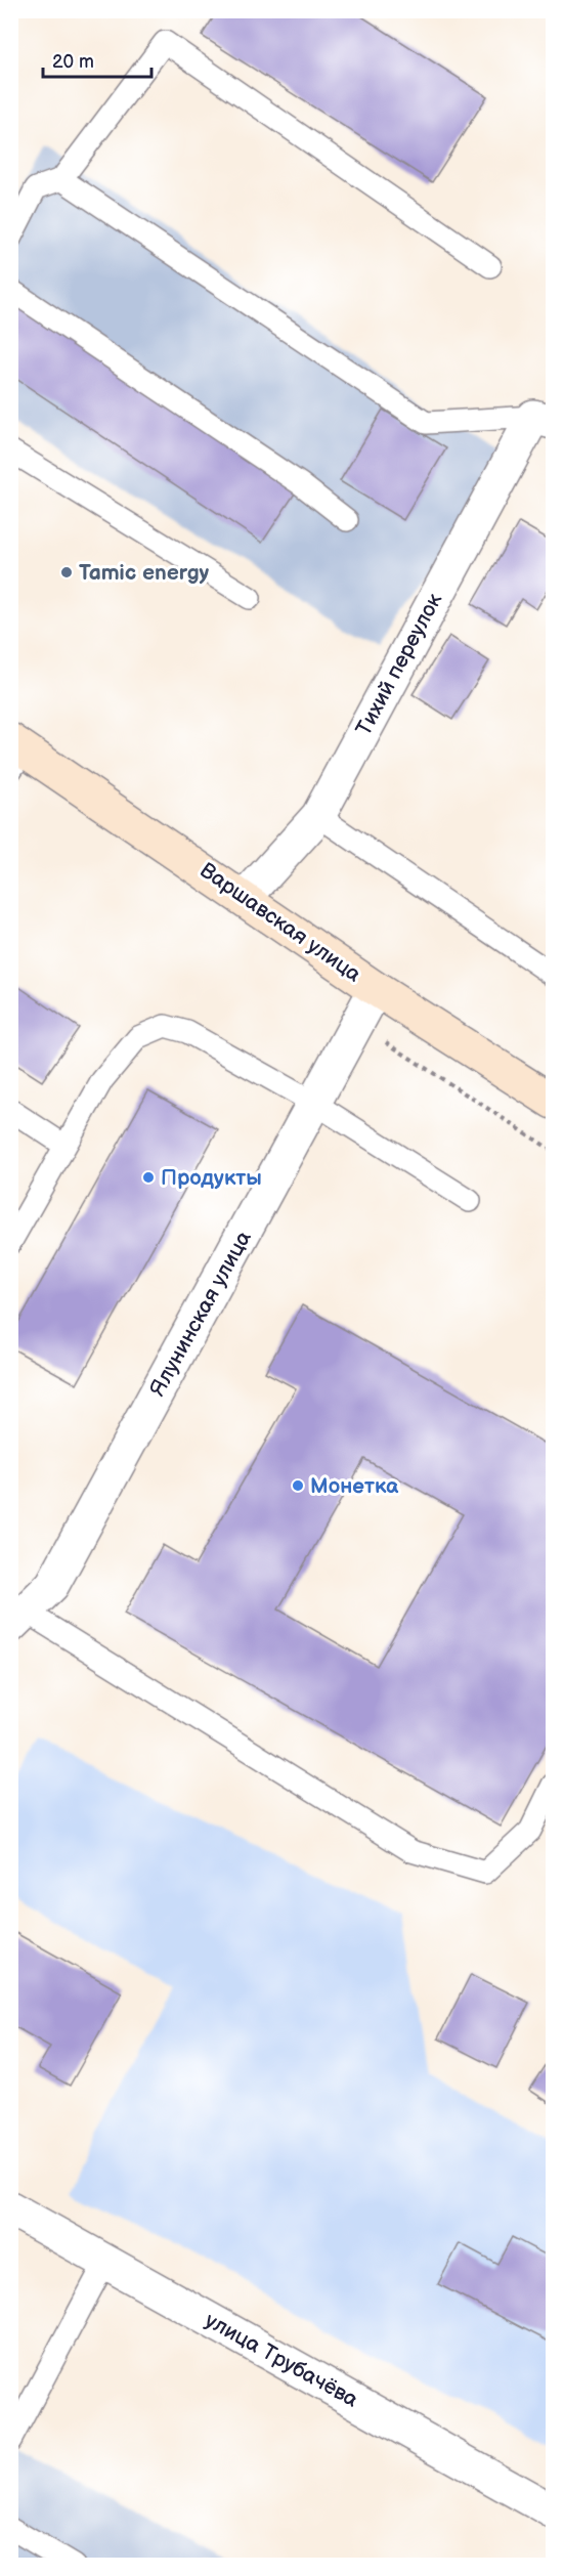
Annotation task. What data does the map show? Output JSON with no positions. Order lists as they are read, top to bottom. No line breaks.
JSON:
{"streets":{"main road":["Варшавская улица"],"street":["Тихий переулок","Ялунинская улица","улица Трубачёва"]},"crossings":[["Тихий переулок","Варшавская улица"],["Варшавская улица","Ялунинская улица"]],"places":["Tamic energy","Продукты","Монетка"],"scale_bar":"20 m"}
